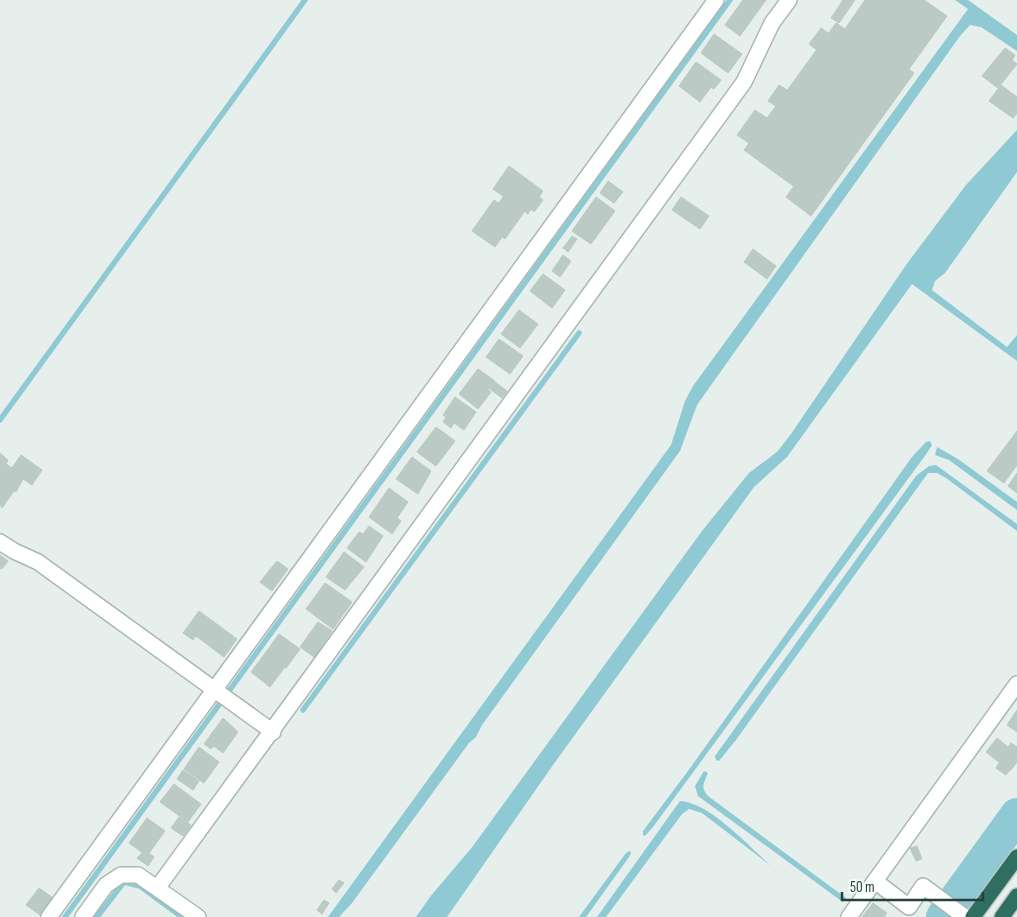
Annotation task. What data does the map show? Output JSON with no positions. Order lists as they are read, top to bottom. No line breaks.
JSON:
{"scale_bar":"50 m"}
